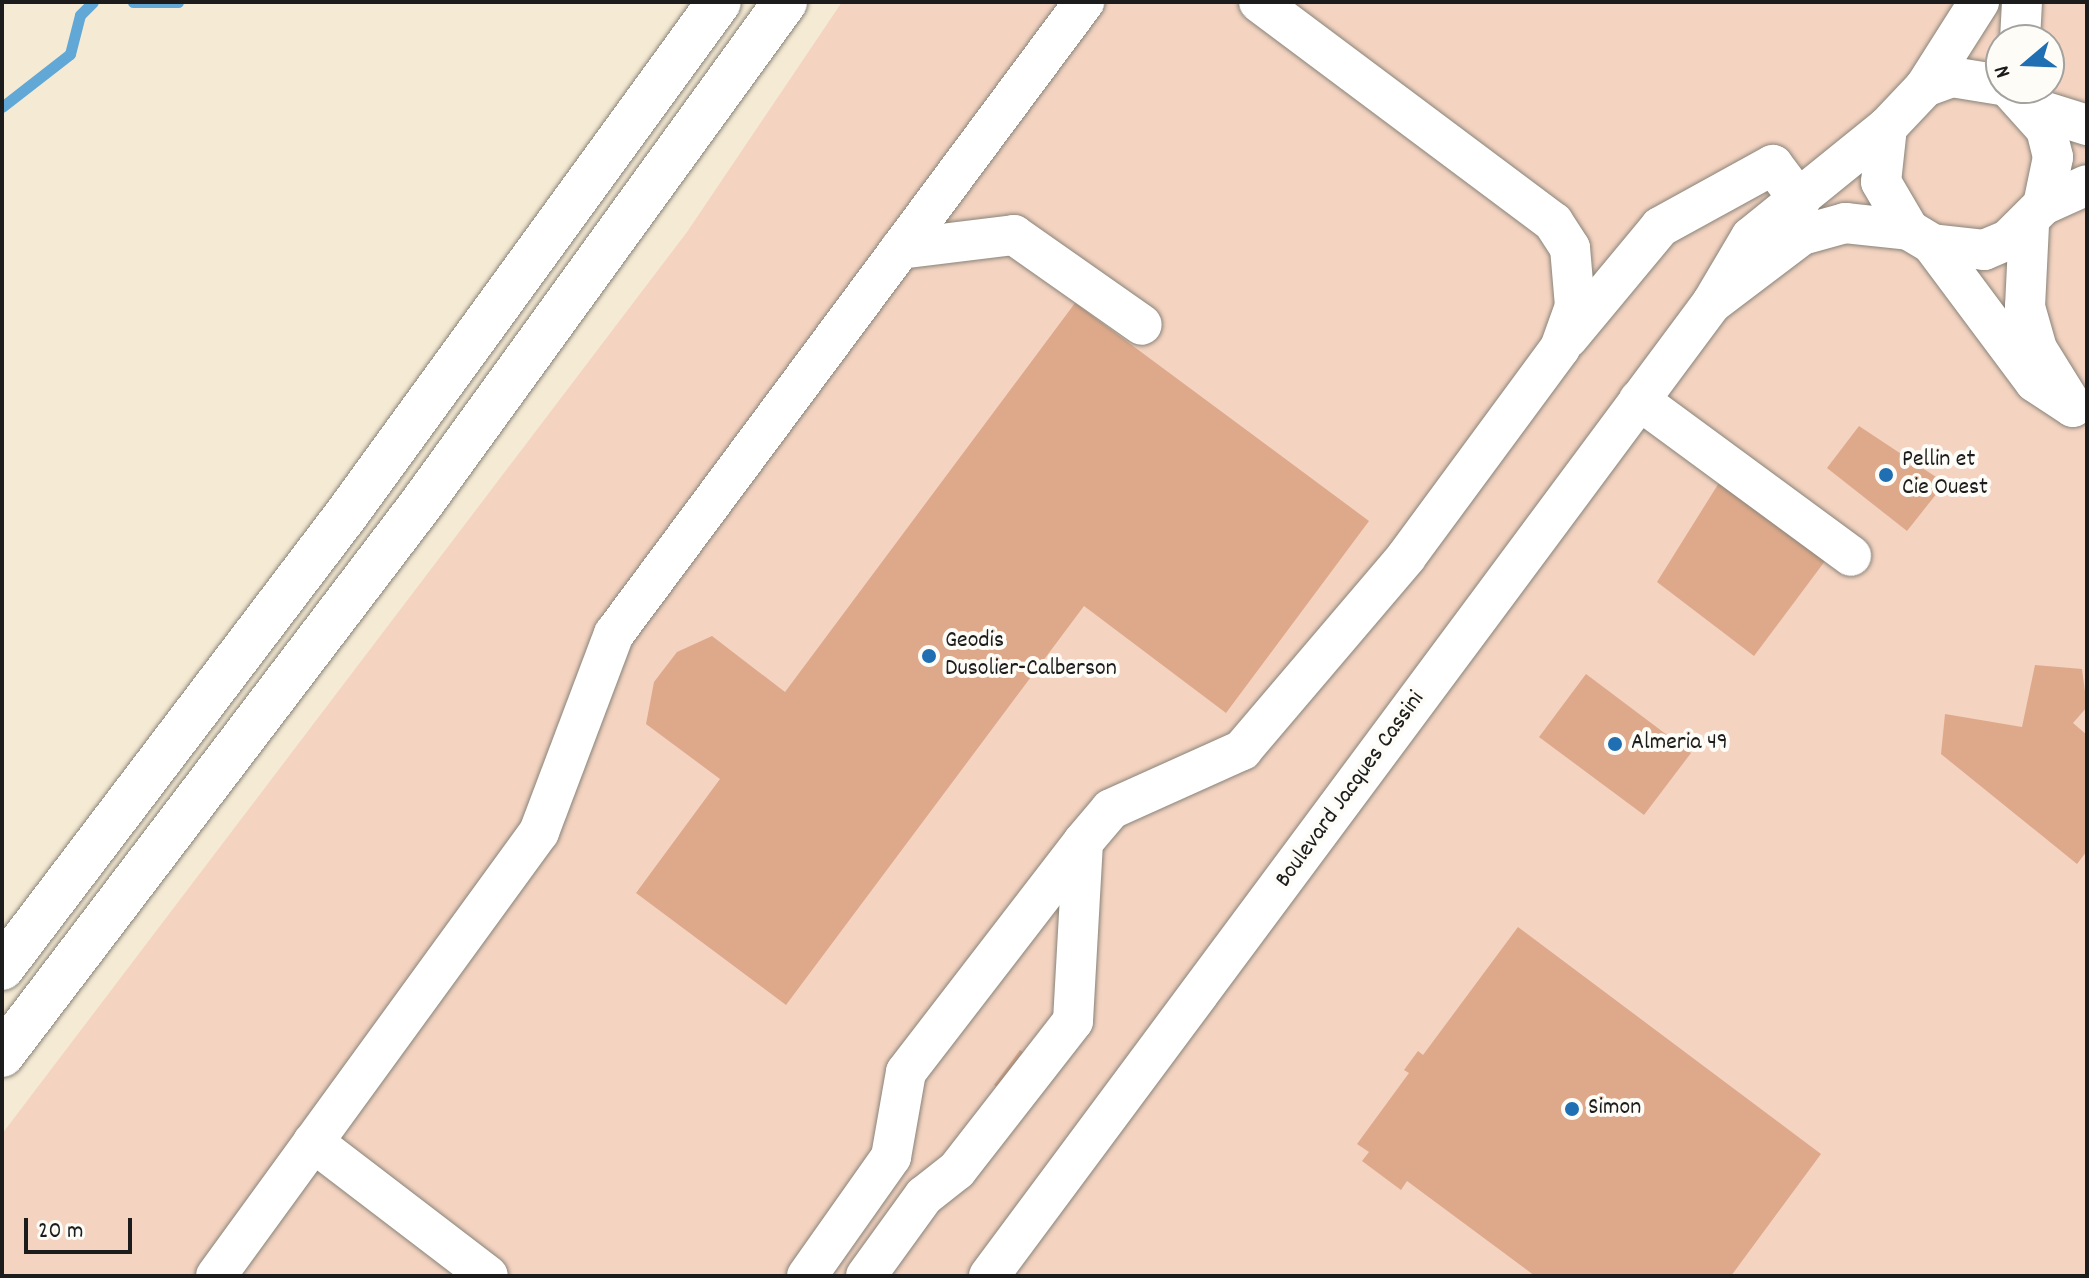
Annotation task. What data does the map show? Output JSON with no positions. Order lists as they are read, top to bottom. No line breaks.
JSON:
{"streets":{"street":["Boulevard Jacques Cassini"]},"places":["Pellin et Cie Ouest","Geodis Dusolier-Calberson","Almeria 49","Simon"],"scale_bar":"20 m","north":"left"}
